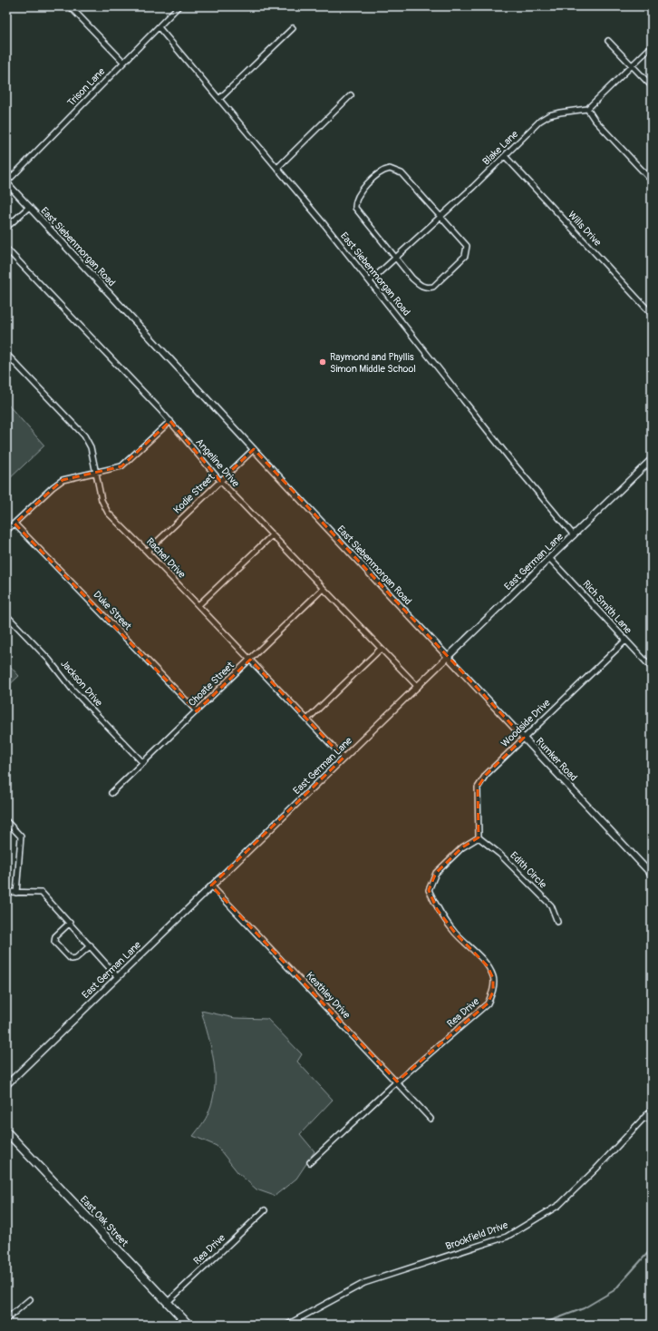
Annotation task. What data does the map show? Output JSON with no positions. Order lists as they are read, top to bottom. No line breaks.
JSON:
{"streets":{"highway":["East Oak Street"],"street":["Trison Lane","Blake Lane","Wills Drive","East Siebenmorgan Road","Angeline Drive","Kodie Street","Rachel Drive","East German Lane","Rich Smith Lane","Duke Street","Jackson Drive","Choate Street","Woodside Drive","Rumker Road","Edith Circle","Keathley Drive","Rea Drive","Brookfield Drive"]},"crossings":[["Trison Lane","East Siebenmorgan Road"],["Blake Lane","Wills Drive"],["Blake Lane","East Siebenmorgan Road"],["East Siebenmorgan Road","Kodie Street"],["East Siebenmorgan Road","East German Lane"],["East Siebenmorgan Road","Rumker Road"],["Angeline Drive","Kodie Street"],["Angeline Drive","East German Lane"],["Angeline Drive","Choate Street"],["Kodie Street","Rachel Drive"],["Rachel Drive","East German Lane"],["Rachel Drive","Choate Street"],["East German Lane","Rich Smith Lane"],["East German Lane","Rumker Road"],["East German Lane","Keathley Drive"],["Rich Smith Lane","Woodside Drive"],["Duke Street","Choate Street"],["Jackson Drive","Choate Street"],["Woodside Drive","Rumker Road"],["Woodside Drive","Edith Circle"],["Woodside Drive","Rea Drive"],["Edith Circle","Rea Drive"],["Keathley Drive","Rea Drive"],["Rea Drive","East Oak Street"]],"places":["Raymond and Phyllis Simon Middle School"]}
